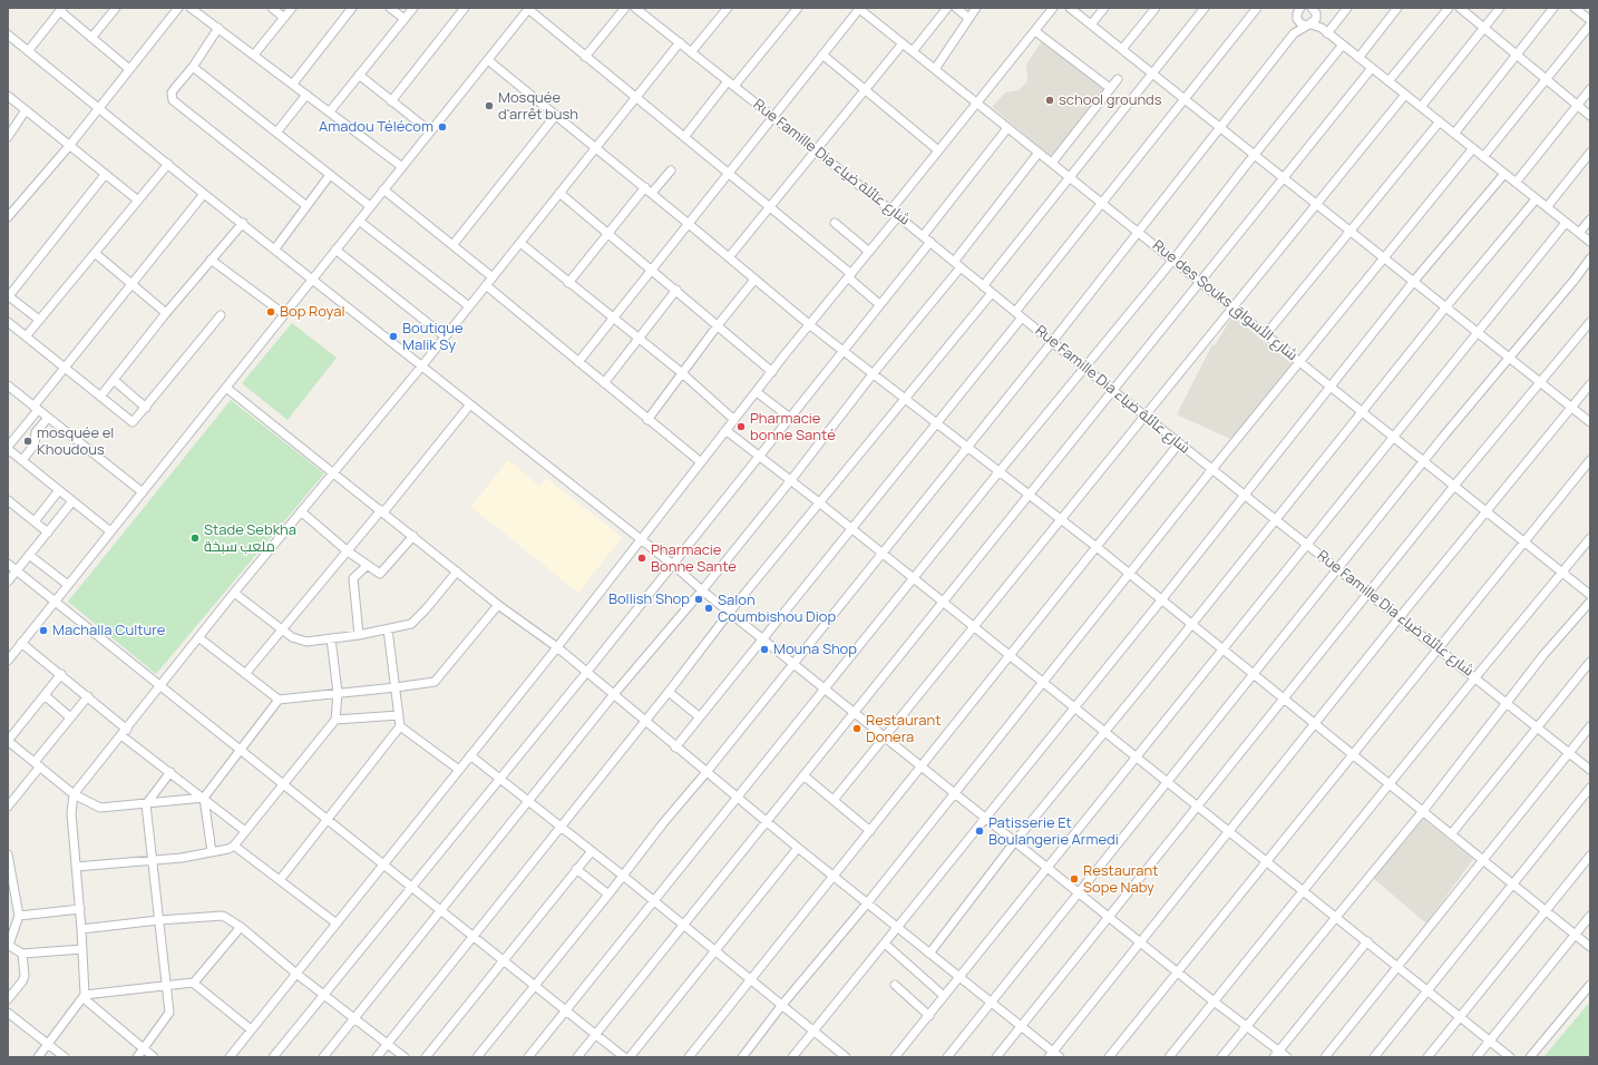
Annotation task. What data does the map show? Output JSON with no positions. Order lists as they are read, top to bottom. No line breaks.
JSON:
{"streets":{"street":["Rue Famille Dia شارع عائلة ضياء","Rue des Souks شارع الأسواق"]},"places":["school grounds","Mosquée d'arrêt bush","Amadou Télécom","Bop Royal","Boutique Malik Sy","Pharmacie bonne Santé","mosquée el Khoudous","Stade Sebkha ملعب سبخة","Pharmacie Bonne Sante","Bollish Shop","Salon Coumbishou Diop","Machalla Culture","Mouna Shop","Restaurant Donera","Patisserie Et Boulangerie Armedi","Restaurant Sope Naby"]}
